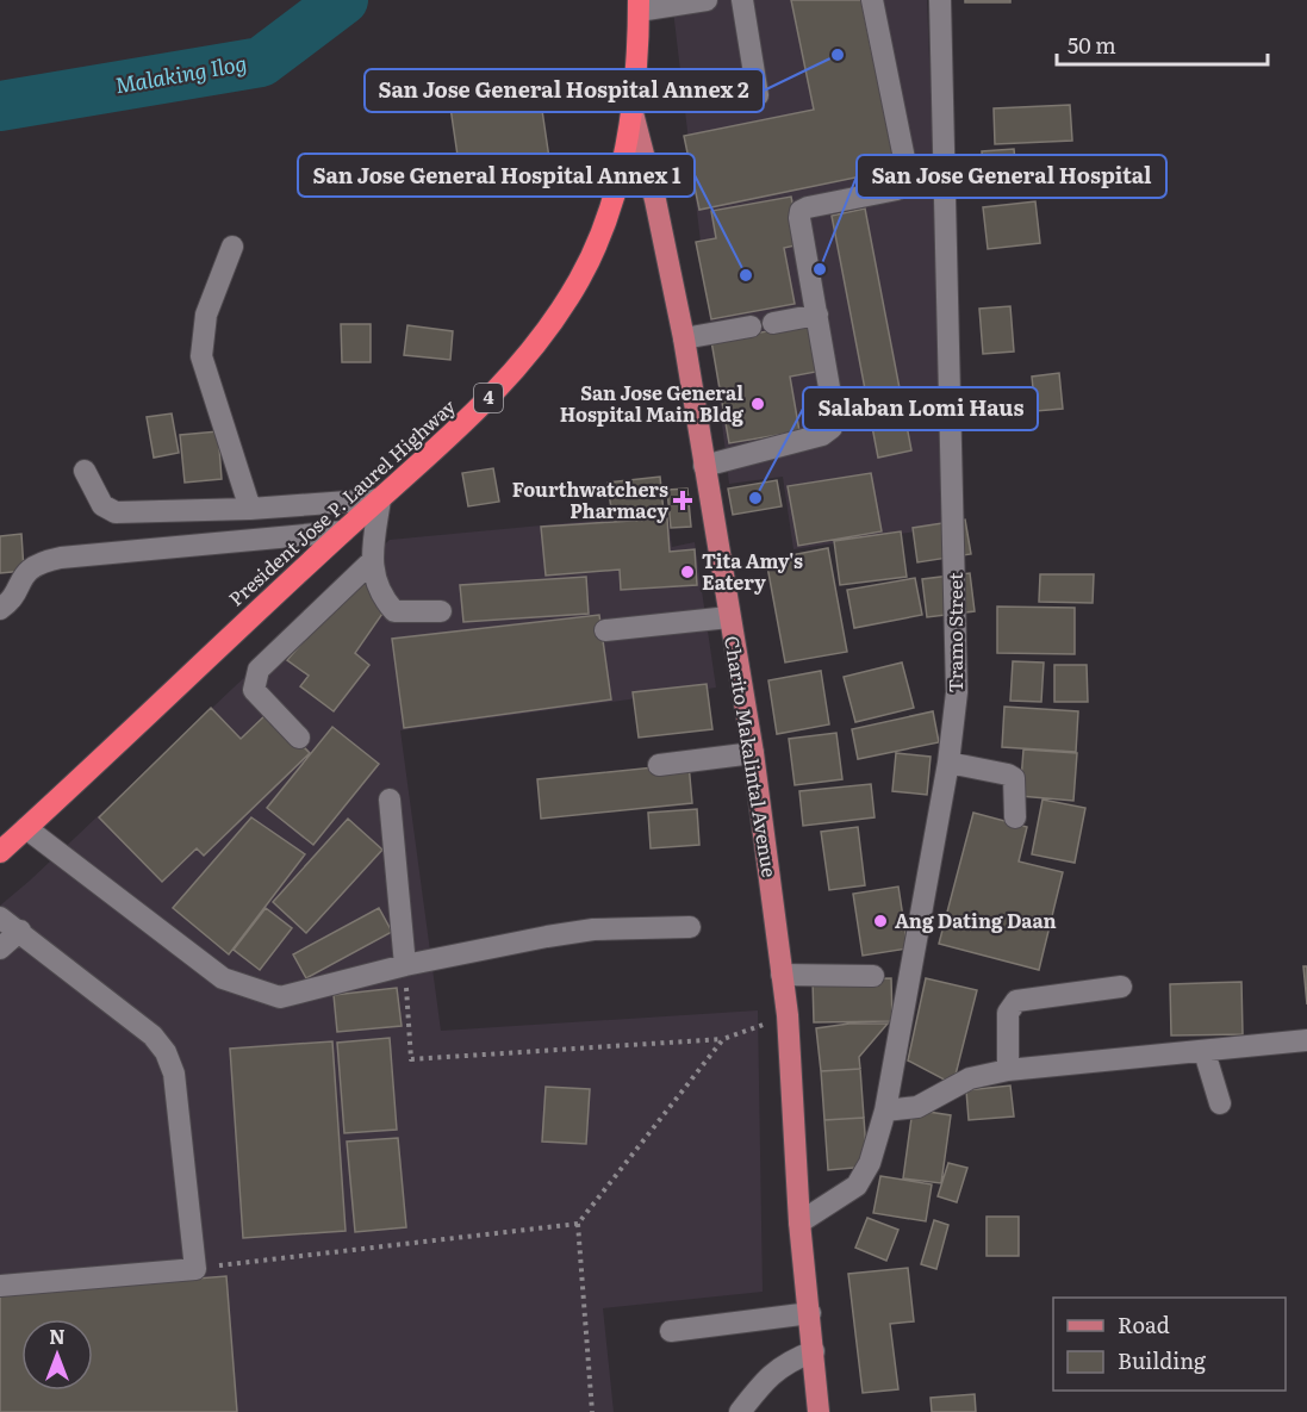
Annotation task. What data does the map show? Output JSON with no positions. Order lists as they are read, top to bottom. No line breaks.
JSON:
{"streets":{"highway":["4","President Jose P. Laurel Highway"],"main road":["Charito Makalintal Avenue"],"street":["Tramo Street"]},"crossings":[["President Jose P. Laurel Highway","Charito Makalintal Avenue"],["Tramo Street","Charito Makalintal Avenue"]],"water":["Malaking Ilog"],"places":{"other":["San Jose General Hospital Annex 2","San Jose General Hospital","San Jose General Hospital Annex 1","San Jose General Hospital Main Bldg","Salaban Lomi Haus","Tita Amy's Eatery","Ang Dating Daan"],"health":["Fourthwatchers Pharmacy"]},"legend":["Road","Building"],"scale_bar":"50 m","north":"top"}
